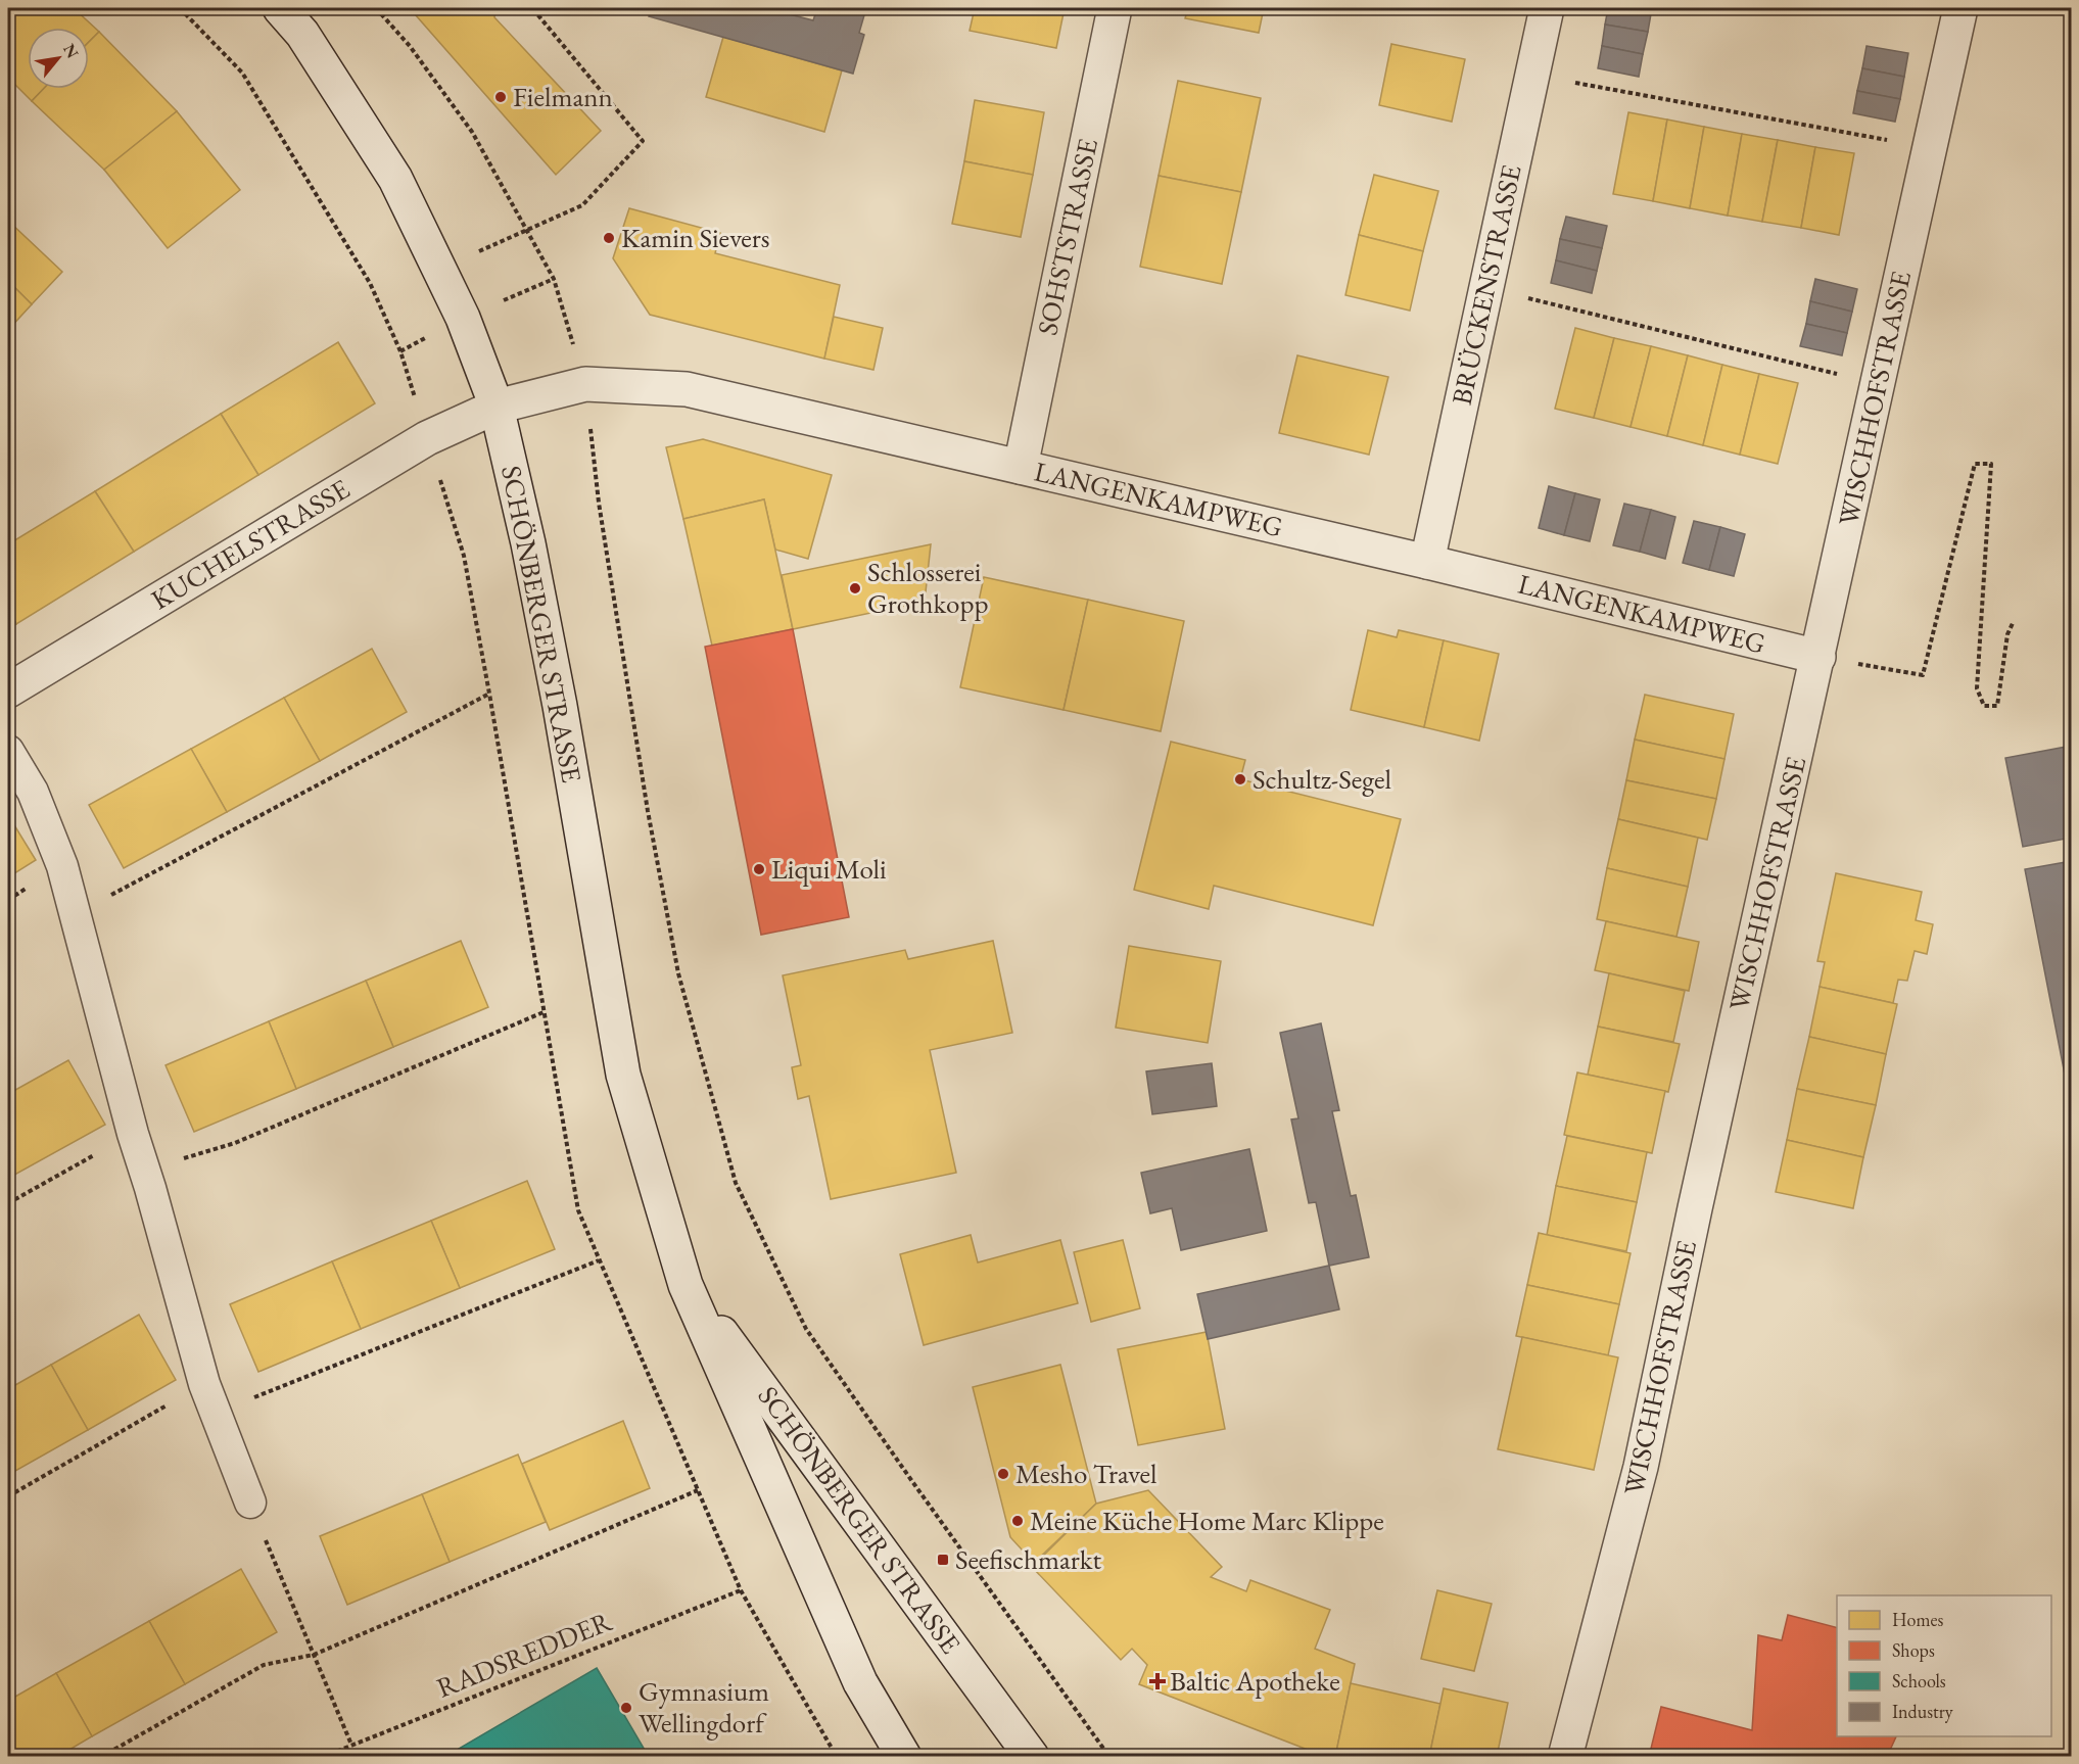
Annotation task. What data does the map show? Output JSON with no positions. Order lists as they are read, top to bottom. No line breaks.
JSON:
{"streets":{"street":["SOHSTSTRASSE","BRÜCKENSTRASSE","WISCHHOFSTRASSE","LANGENKAMPWEG","KUCHELSTRASSE","SCHÖNBERGER STRASSE"],"path":["RADSREDDER"]},"crossings":[["SOHSTSTRASSE","LANGENKAMPWEG"],["BRÜCKENSTRASSE","LANGENKAMPWEG"],["WISCHHOFSTRASSE","LANGENKAMPWEG"],["LANGENKAMPWEG","KUCHELSTRASSE"],["LANGENKAMPWEG","SCHÖNBERGER STRASSE"],["KUCHELSTRASSE","SCHÖNBERGER STRASSE"]],"places":{"other":["Fielmann","Kamin Sievers","Schlosserei Grothkopp","Schultz-Segel","Liqui Moli","Mesho Travel","Meine Küche Home Marc Klippe","Gymnasium Wellingdorf"],"transit":["Seefischmarkt"],"health":["Baltic Apotheke"]},"legend":["Homes","Shops","Schools","Industry"],"north":"top right"}
